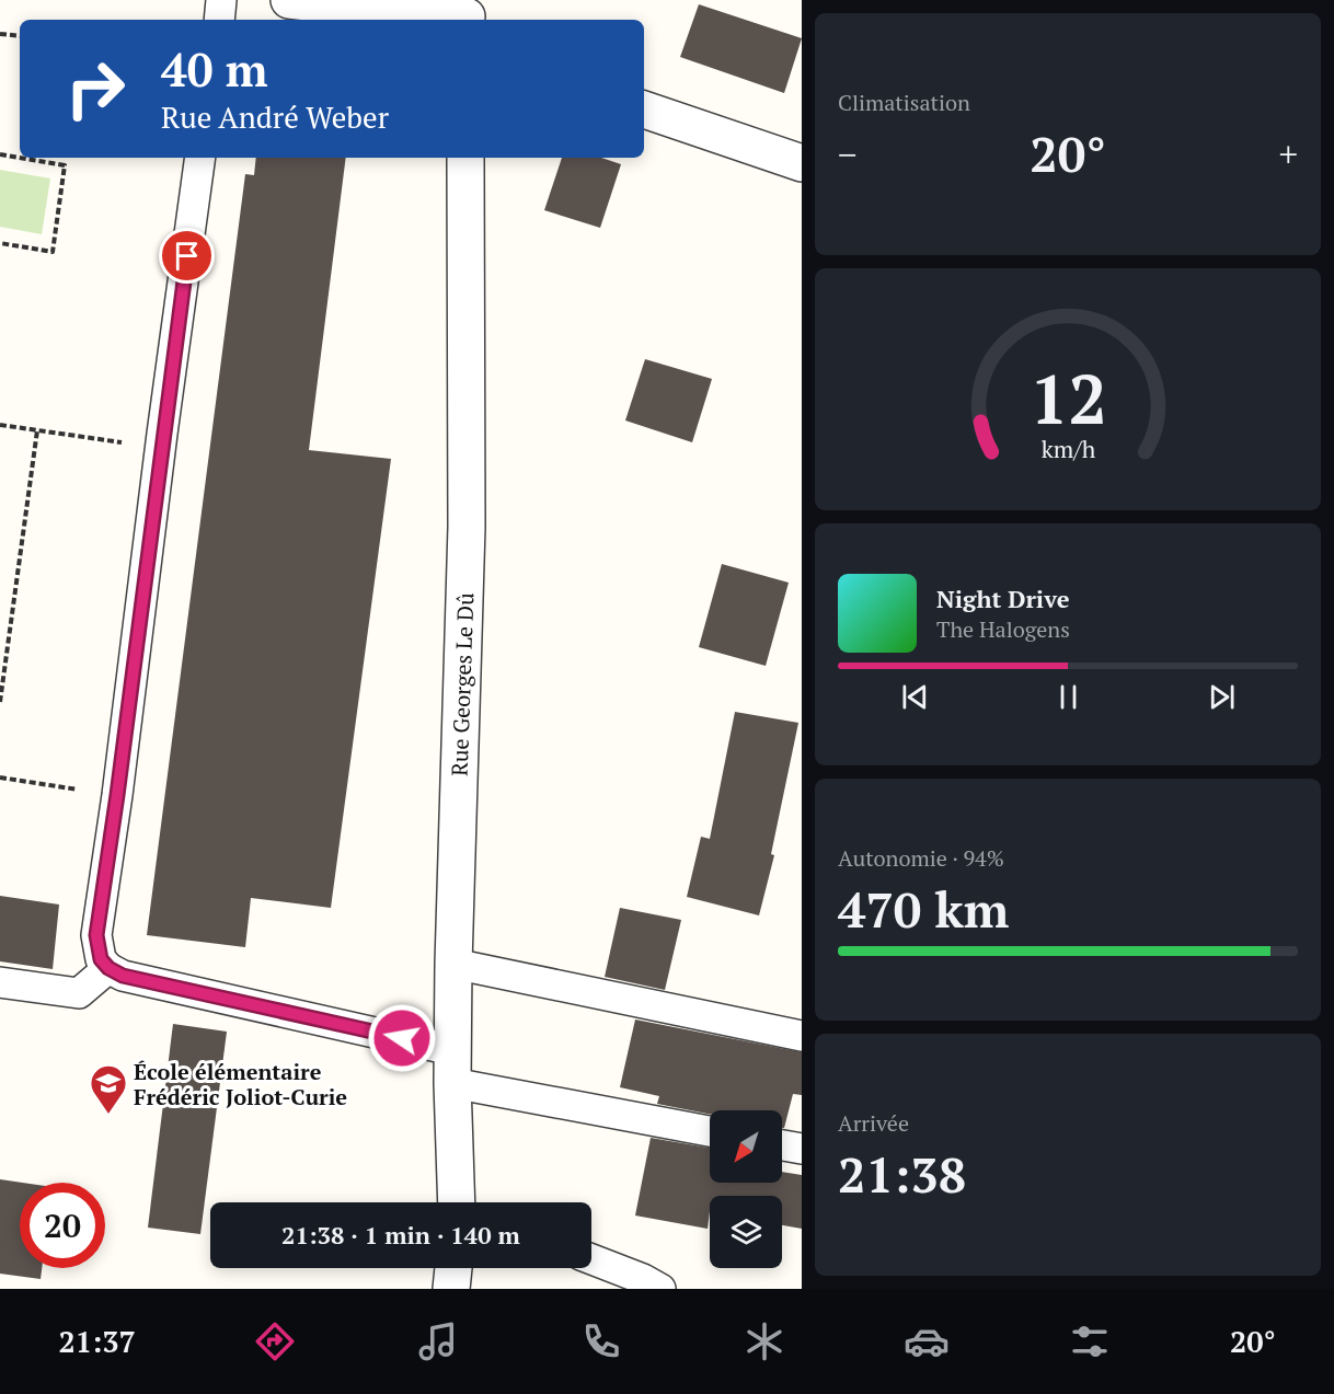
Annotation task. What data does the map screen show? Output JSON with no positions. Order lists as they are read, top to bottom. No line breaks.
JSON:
{"streets":{"street":["Rue Georges Le Dû"]},"places":{"school or university":["École élémentaire Frédéric Joliot-Curie"]},"north":"bottom left","page":{"tile":["Climatisation",["Autonomie · 94%","470 km"],["Arrivée","21:38"]],"turn":["40 m","Rue André Weber"],"heat":["−","20°","+"],"song":["Night Drive","The Halogens"],"limit":"20","trip":"21:38 · 1 min · 140 m","tabs":["21:37","20°"],"gauge":["12","km/h"]}}
